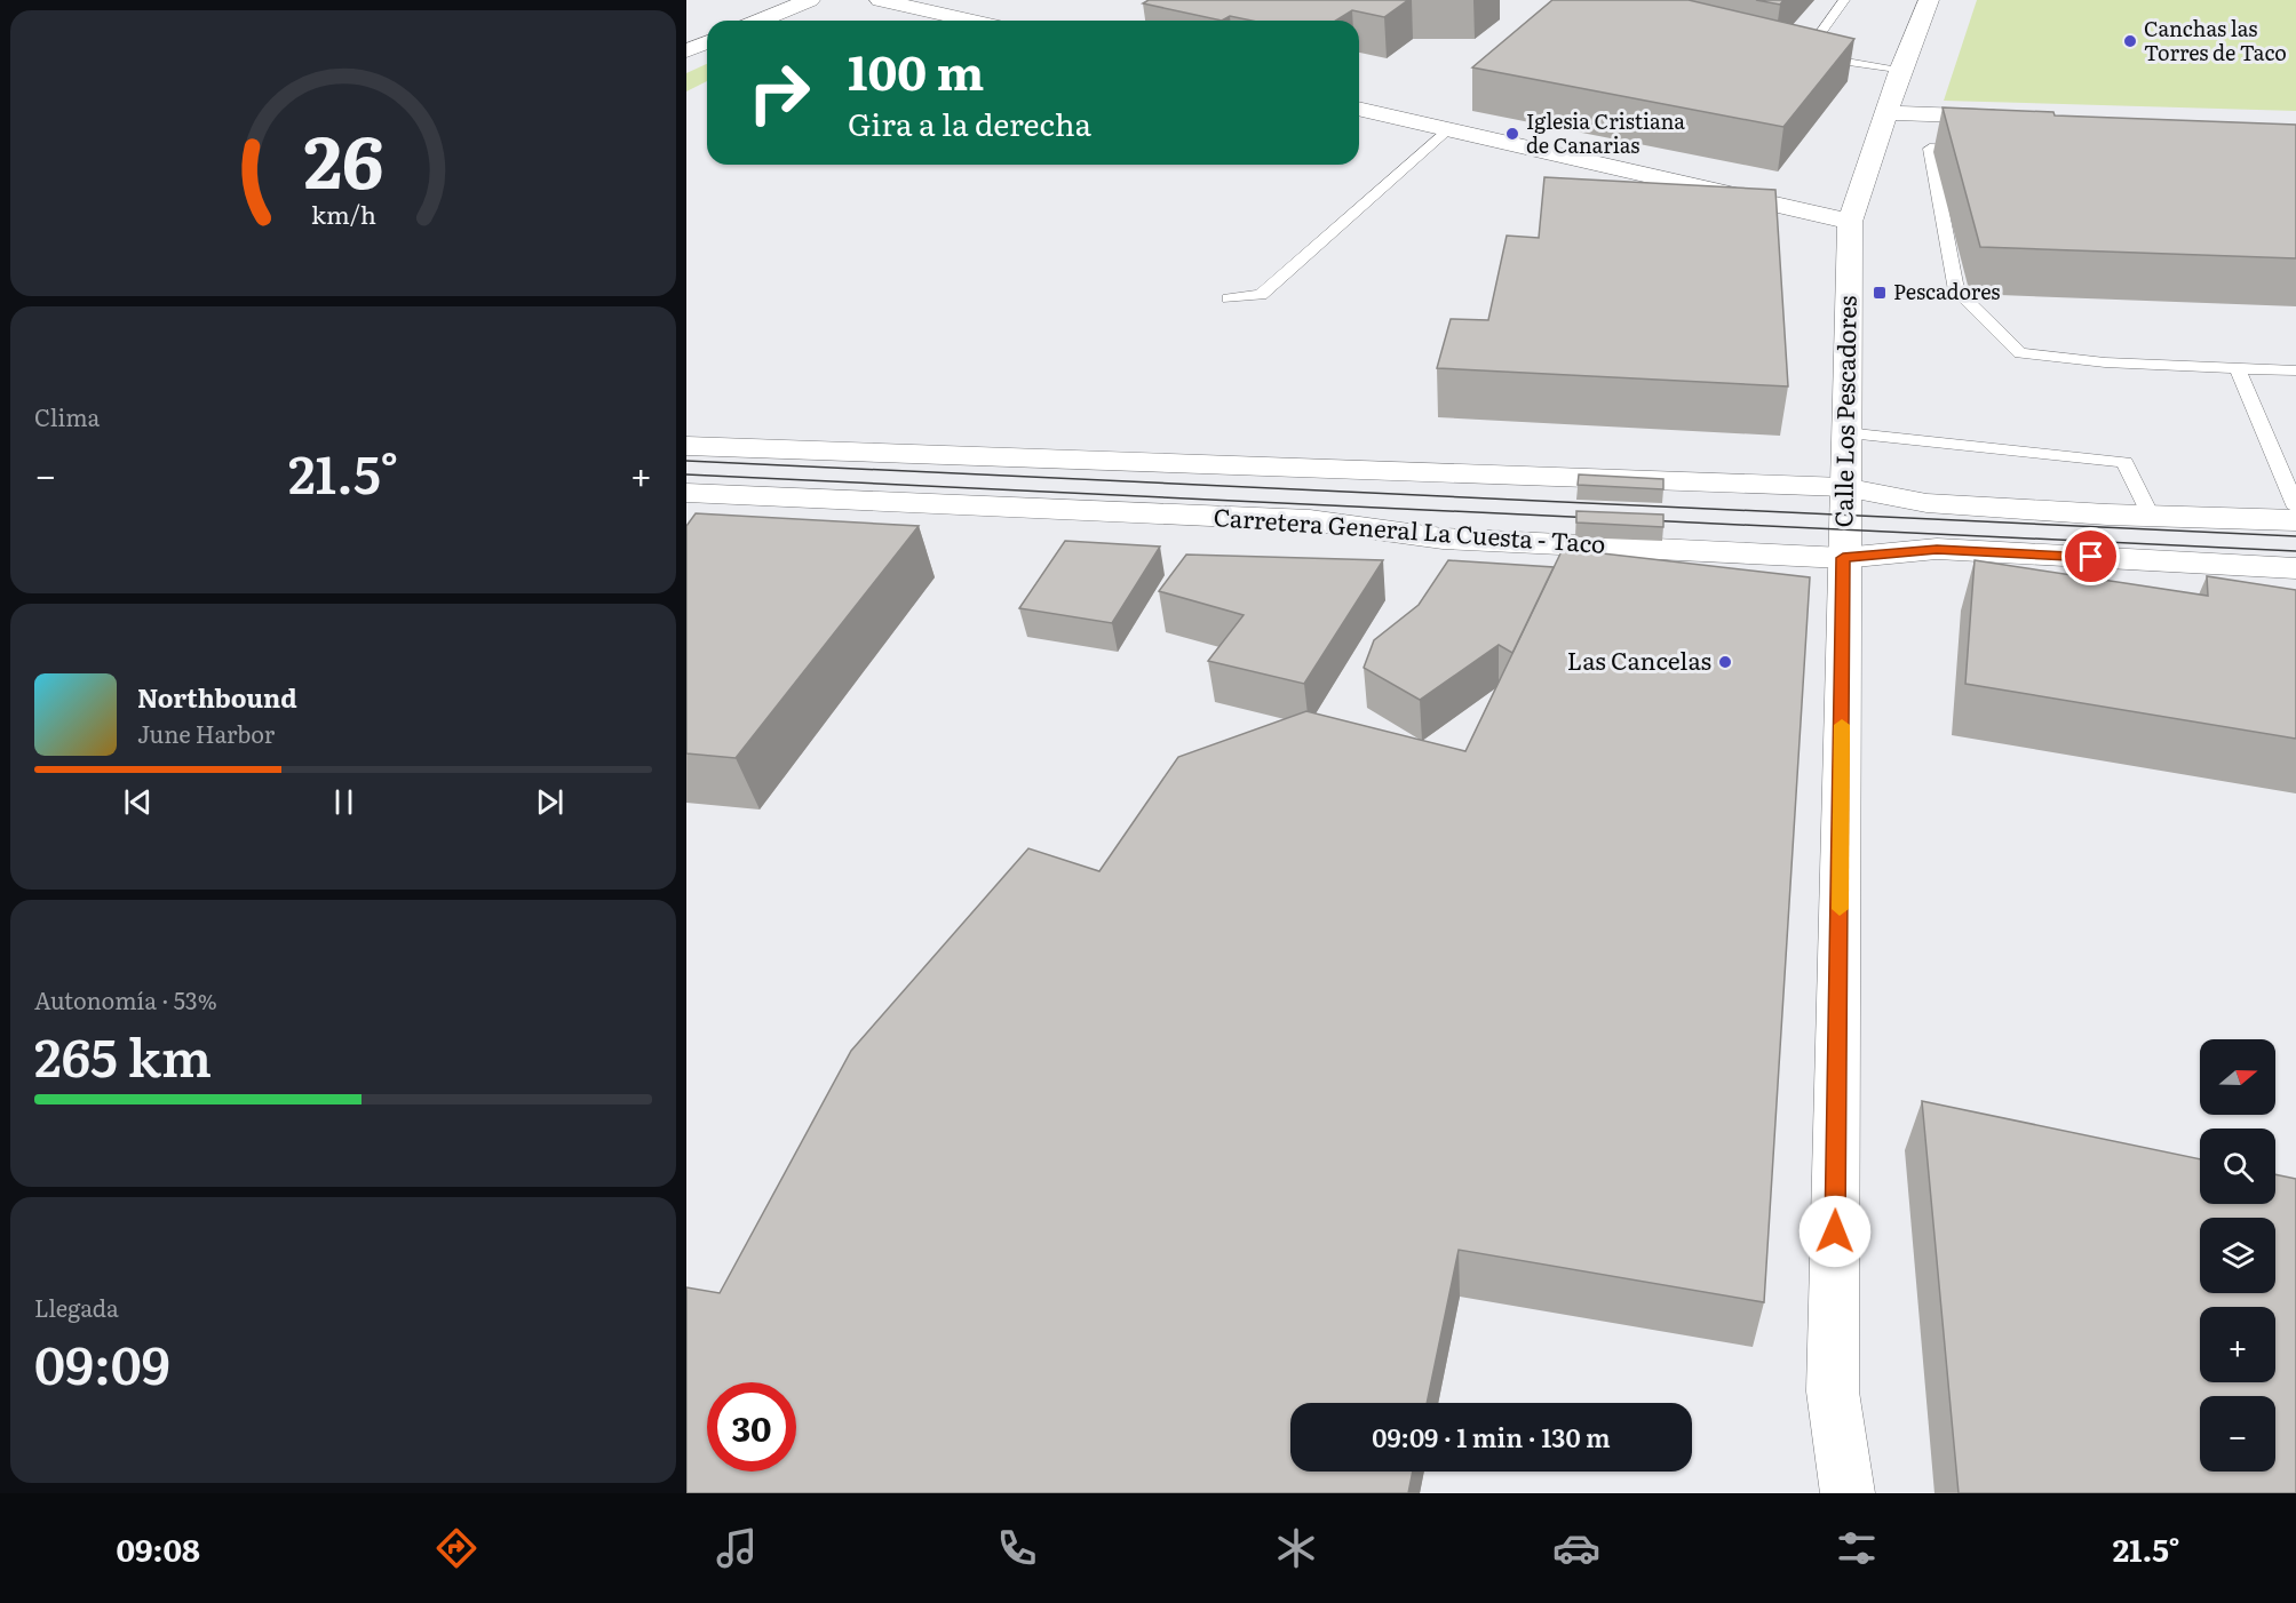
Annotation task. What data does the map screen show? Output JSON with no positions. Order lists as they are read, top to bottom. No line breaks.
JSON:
{"streets":{"street":["Calle Los Pescadores","Carretera General La Cuesta - Taco"]},"crossings":[["Calle Los Pescadores","Carretera General La Cuesta - Taco"]],"places":{"other":["Canchas las Torres de Taco","Iglesia Cristiana de Canarias","Las Cancelas"],"transit":["Pescadores"]},"north":"right","page":{"turn":["100 m","Gira a la derecha"],"tile":["Clima",["Autonomía · 53%","265 km"],["Llegada","09:09"]],"heat":["−","21.5°","+"],"song":["Northbound","June Harbor"],"map_buttons":["+","−"],"limit":"30","trip":"09:09 · 1 min · 130 m","tabs":["09:08","21.5°"],"gauge":["26","km/h"]}}
